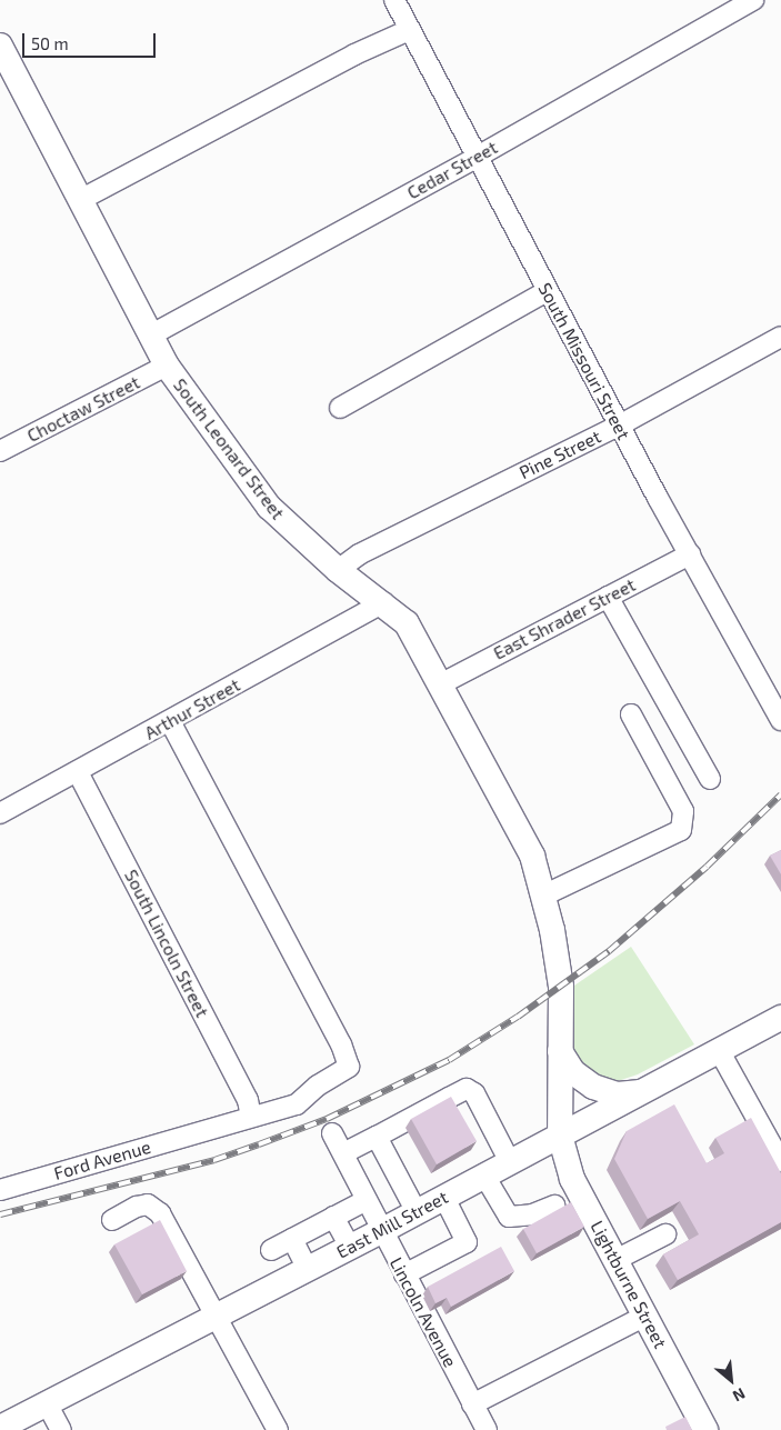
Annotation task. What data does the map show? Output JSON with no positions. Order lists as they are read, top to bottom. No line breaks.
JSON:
{"streets":{"main road":["South Leonard Street","East Mill Street","Lightburne Street"],"street":["Cedar Street","South Missouri Street","Choctaw Street","Pine Street","East Shrader Street","Arthur Street","South Lincoln Street","Ford Avenue","Lincoln Avenue"]},"crossings":[["Cedar Street","South Missouri Street"],["Cedar Street","South Leonard Street"],["South Missouri Street","Pine Street"],["South Missouri Street","East Shrader Street"],["Choctaw Street","South Leonard Street"],["South Leonard Street","Pine Street"],["South Leonard Street","East Shrader Street"],["South Leonard Street","Arthur Street"],["South Leonard Street","East Mill Street"],["South Leonard Street","Lightburne Street"],["Arthur Street","South Lincoln Street"],["Arthur Street","Ford Avenue"],["South Lincoln Street","Ford Avenue"],["East Mill Street","Lightburne Street"],["East Mill Street","Lincoln Avenue"]],"scale_bar":"50 m","north":"bottom right"}
